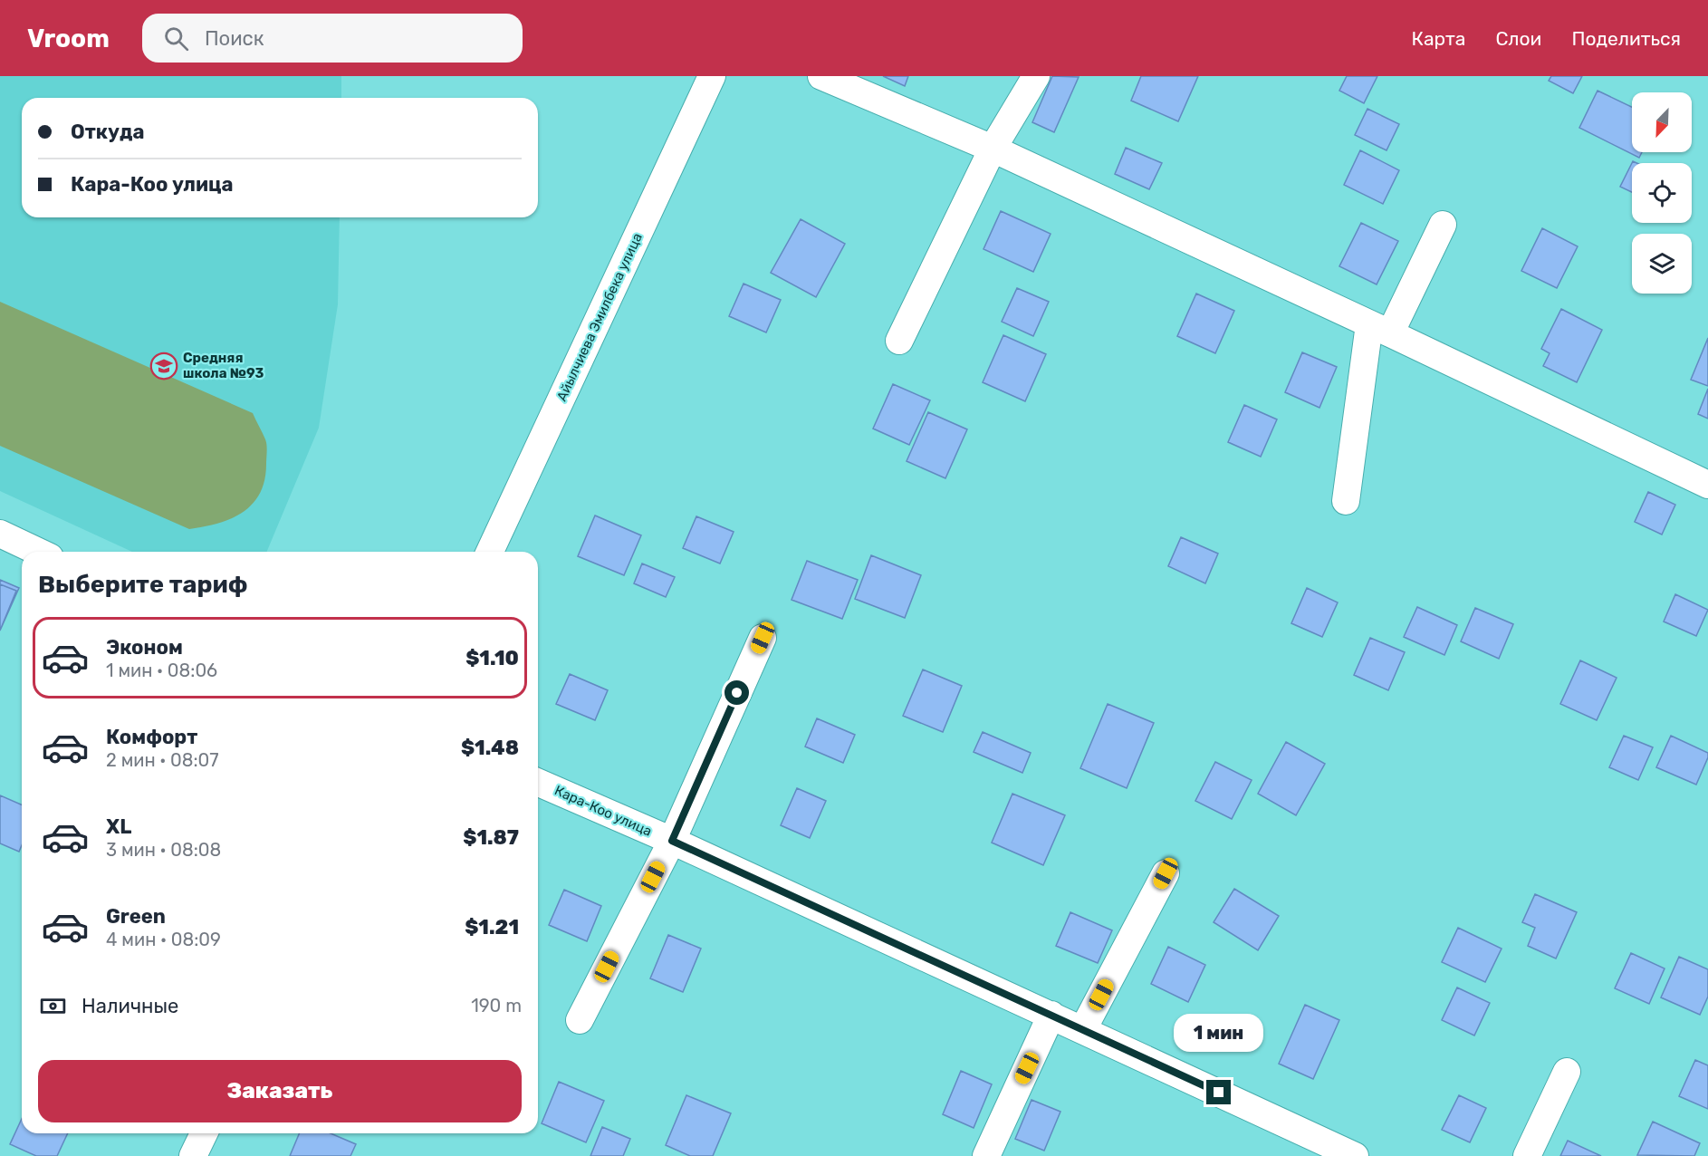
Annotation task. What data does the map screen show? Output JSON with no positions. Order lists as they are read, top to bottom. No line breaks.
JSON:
{"streets":{"street":["Айылчиева Эмилбека улица","Кара-Коо улица"]},"places":{"school or university":["Средняя школа №93"]},"north":"bottom left","page":{"header":"Vroom","search":"Поиск","nav":["Карта","Слои","Поделиться"],"banner":["Откуда","Кара-Коо улица"],"heading":"Выберите тариф","list":[{"name":"Эконом","note":"1 мин · 08:06","value":"$1.10"},{"name":"Комфорт","note":"2 мин · 08:07","value":"$1.48"},{"name":"XL","note":"3 мин · 08:08","value":"$1.87"},{"name":"Green","note":"4 мин · 08:09","value":"$1.21"}],"pay":["Наличные","190 m"],"bubble":"1 мин","buttons":"Заказать"}}
